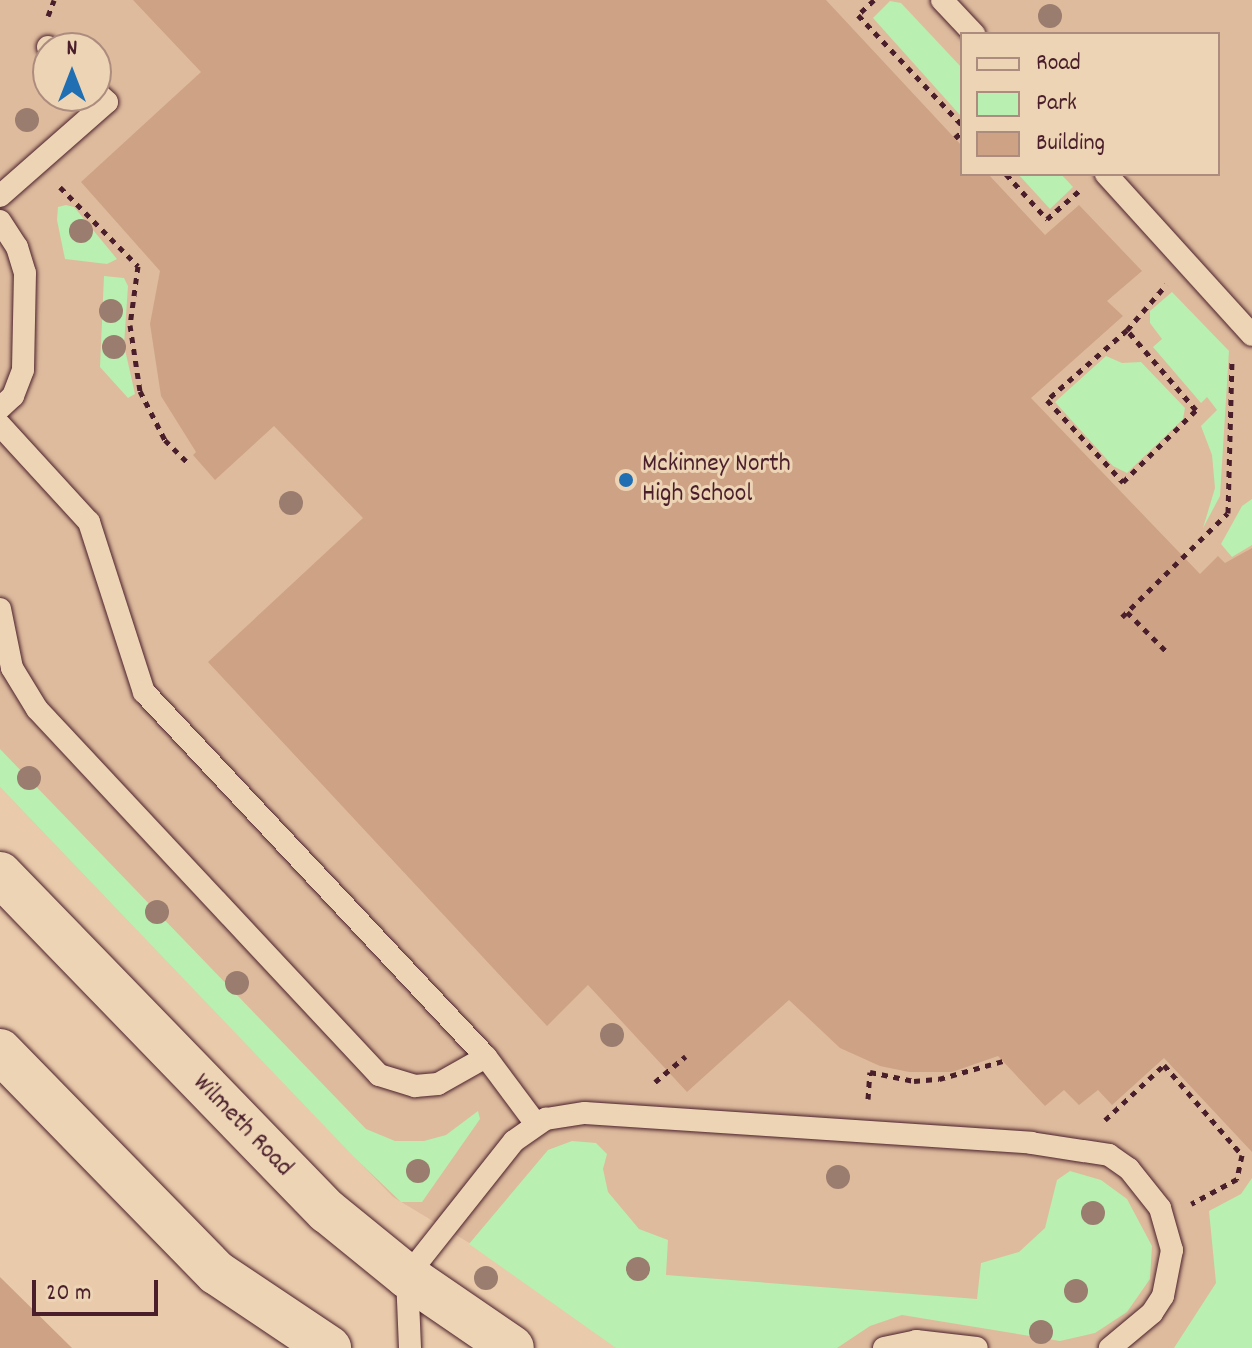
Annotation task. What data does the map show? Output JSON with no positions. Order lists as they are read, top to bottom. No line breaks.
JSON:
{"streets":{"main road":["Wilmeth Road"]},"places":["Mckinney North High School"],"legend":["Road","Park","Building"],"scale_bar":"20 m","north":"top"}
